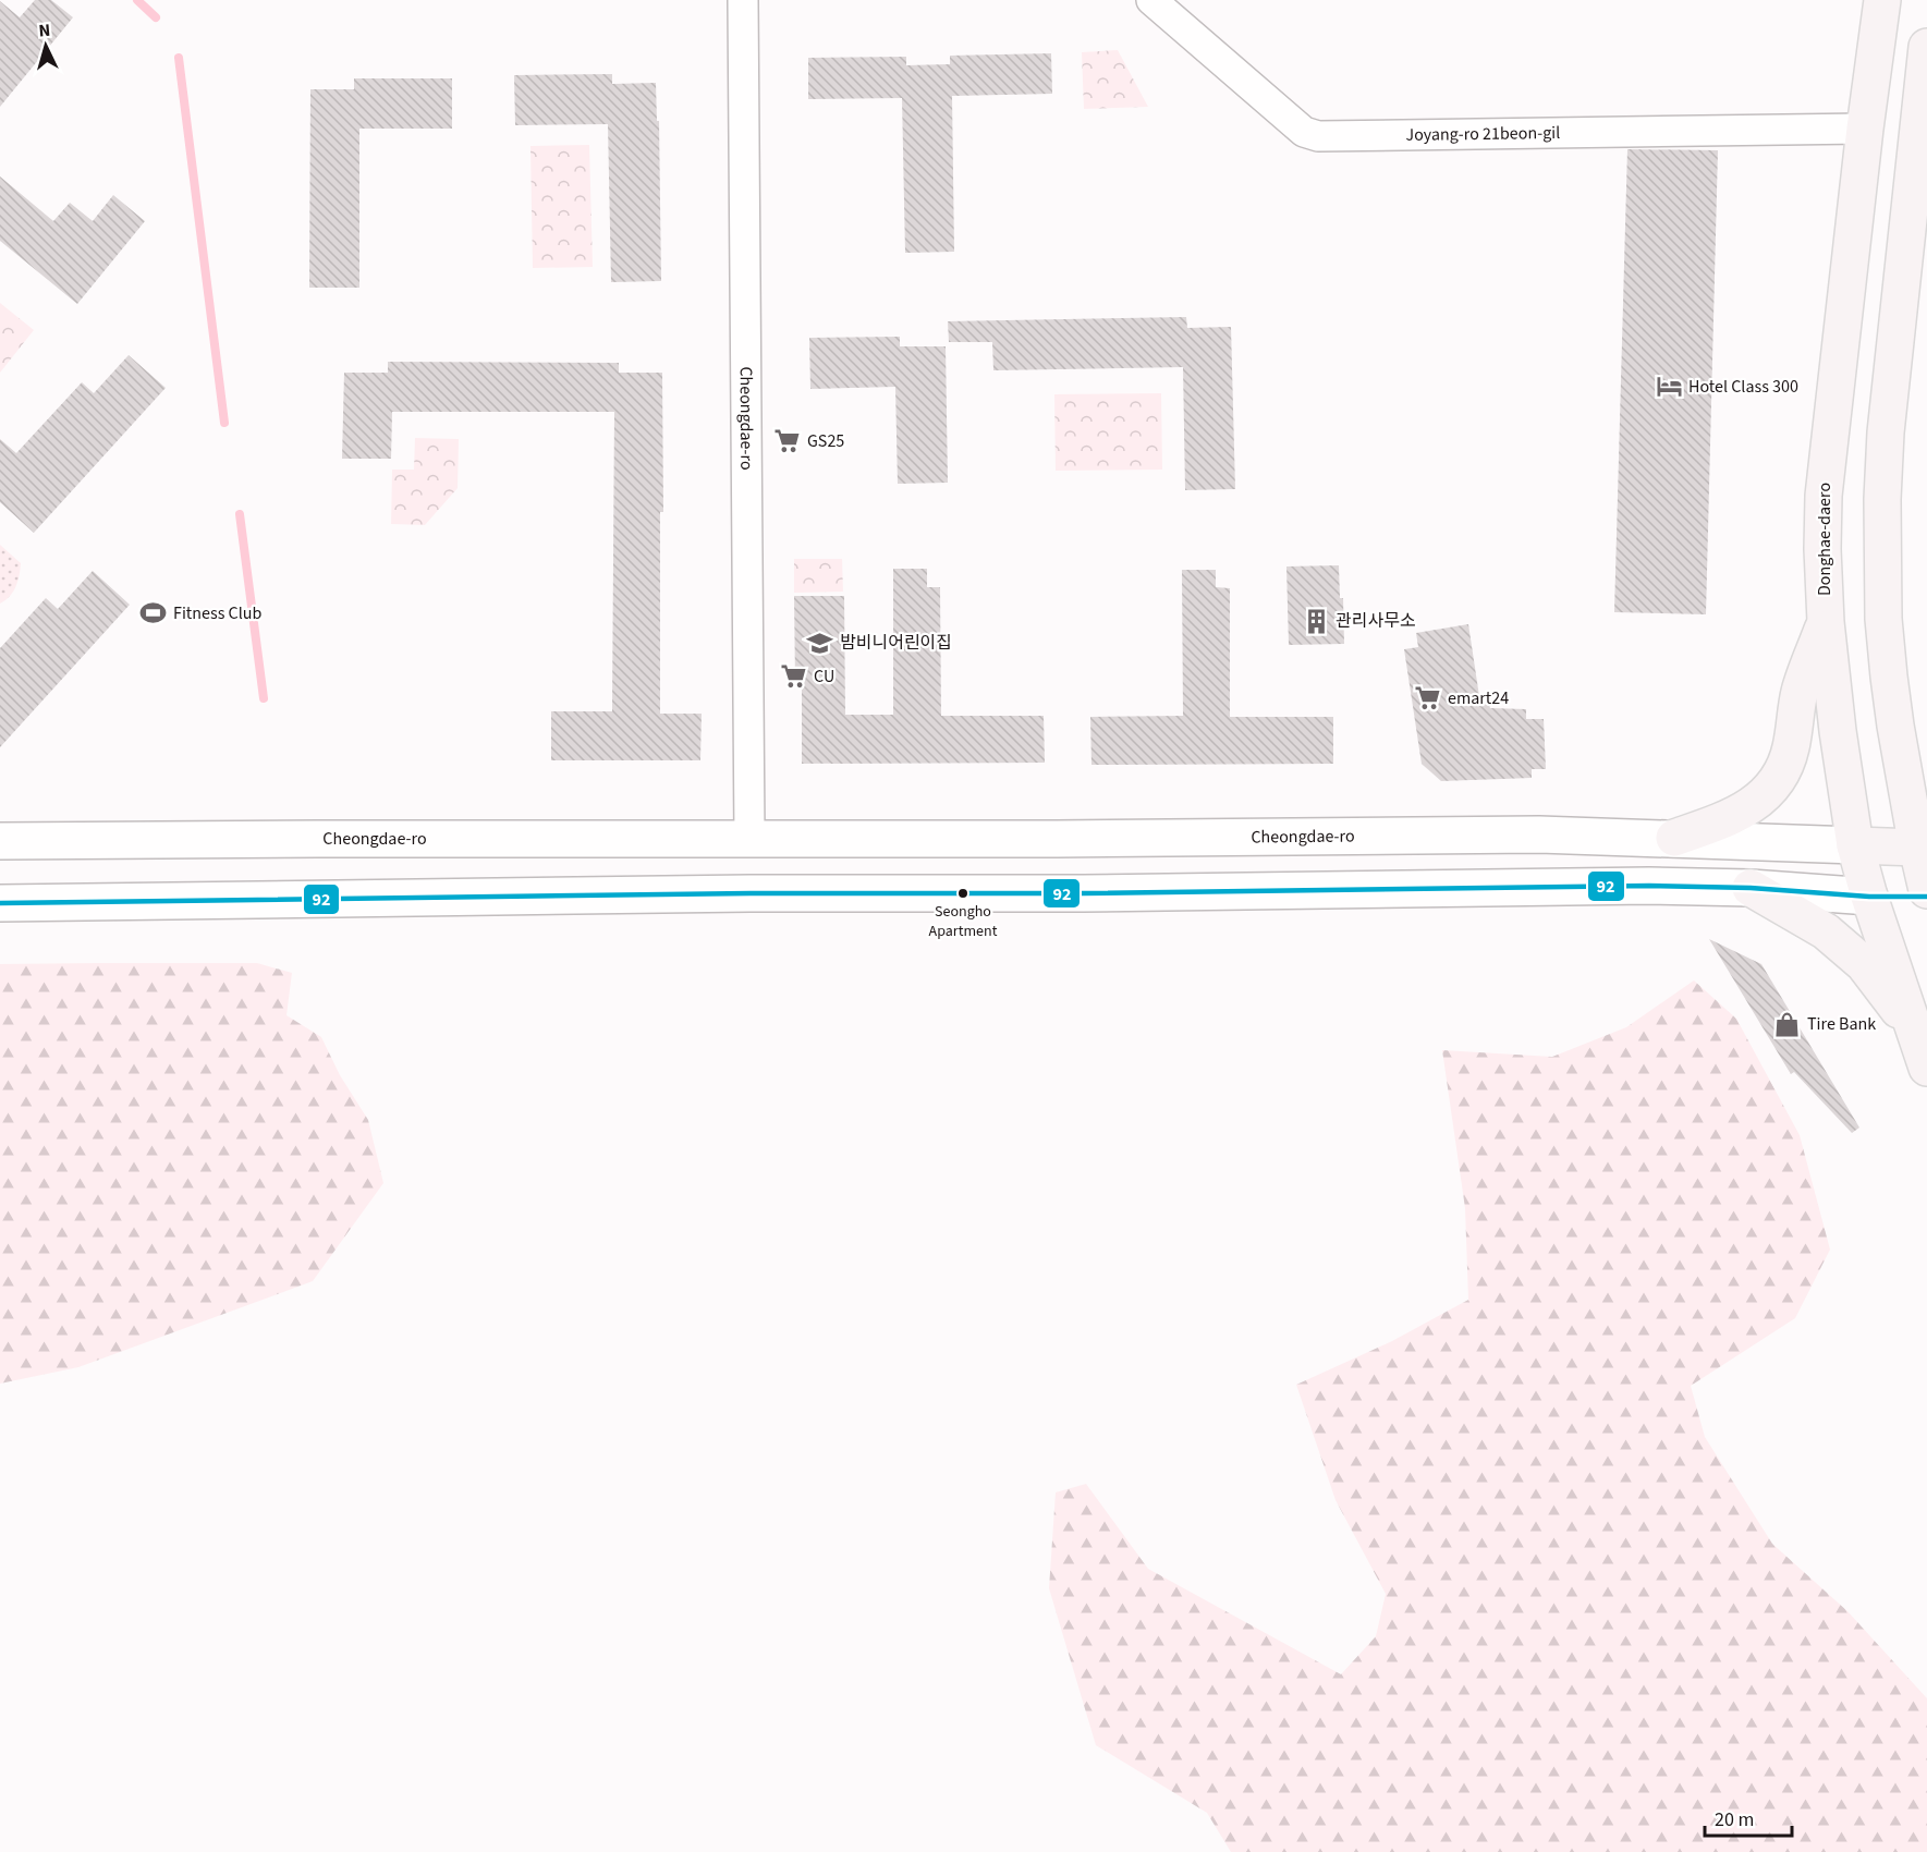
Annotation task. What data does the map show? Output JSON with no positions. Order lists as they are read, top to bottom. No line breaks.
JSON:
{"streets":{"main road":["Donghae-daero"],"street":["Joyang-ro 21beon-gil","Cheongdae-ro"]},"crossings":[["Joyang-ro 21beon-gil","Donghae-daero"],["Cheongdae-ro","Donghae-daero"]],"places":{"hotel":["Hotel Class 300"],"supermarket":["GS25","CU","emart24"],"sports":["Fitness Club"],"building":["관리사무소"],"school or university":["밤비니어린이집"],"other":["Seongho Apartment"],"shop":["Tire Bank"]},"lines":["transit line 92"],"scale_bar":"20 m","north":"top"}
